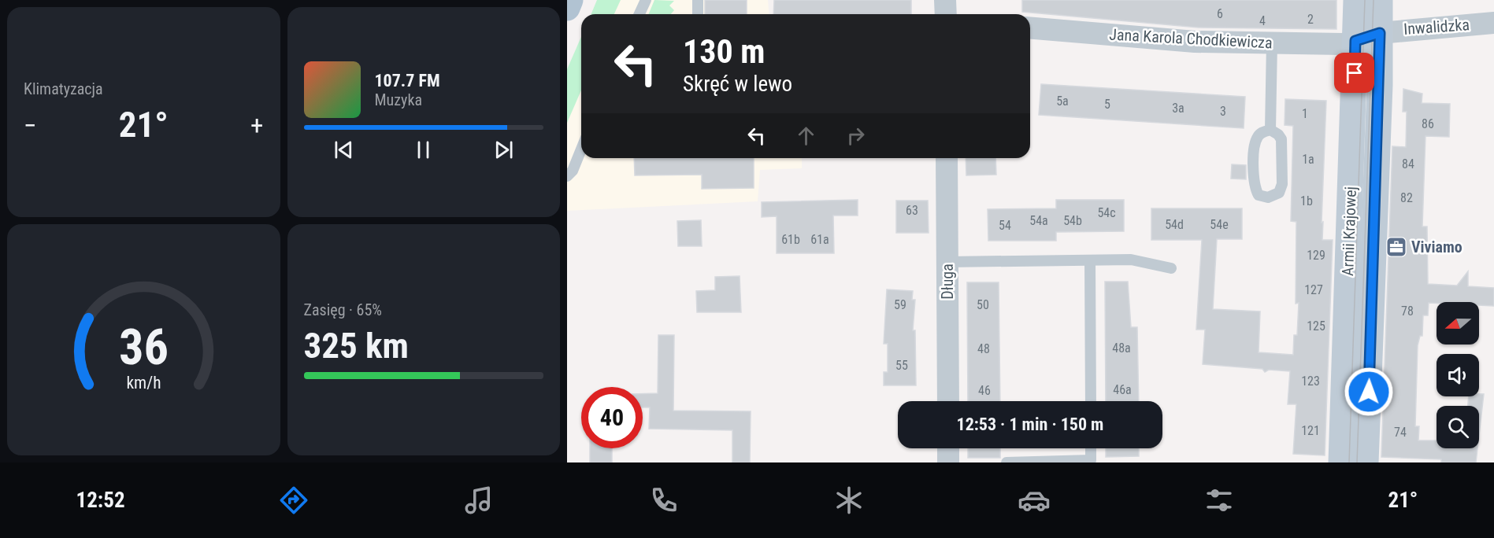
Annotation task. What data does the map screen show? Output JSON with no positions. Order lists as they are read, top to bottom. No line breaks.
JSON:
{"streets":{"street":["Inwalidzka","Jana Karola Chodkiewicza","Armii Krajowej","Długa"]},"crossings":[["Inwalidzka","Armii Krajowej"],["Jana Karola Chodkiewicza","Armii Krajowej"]],"places":{"office":["Viviamo"]},"house_numbers":["6","2","4","5a","5","3a","3","1","86","1a","84","82","1b","63","54c","54a","54b","54d","54e","54","61b","61a","129","127","59","50","78","125","48a","48","55","123","46a","46","121","74"],"north":"left","page":{"tile":["Klimatyzacja",["Zasięg · 65%","325 km"]],"turn":["130 m","Skręć w lewo"],"song":["107.7 FM","Muzyka"],"heat":["−","21°","+"],"limit":"40","trip":"12:53 · 1 min · 150 m","tabs":["12:52","21°"],"gauge":["36","km/h"]}}
